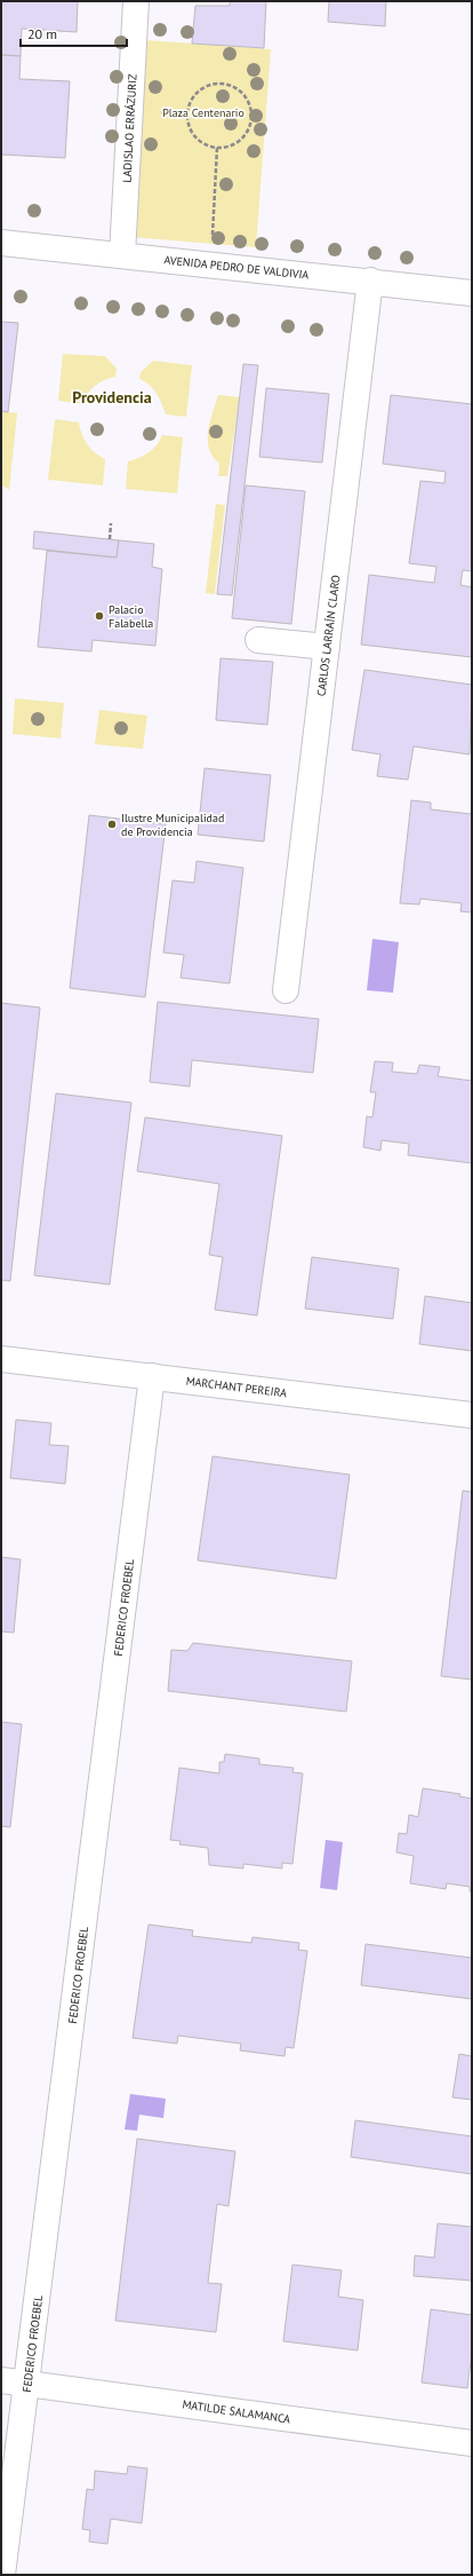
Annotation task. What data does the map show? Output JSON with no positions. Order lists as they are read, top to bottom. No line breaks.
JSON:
{"streets":{"street":["LADISLAO ERRÁZURIZ","AVENIDA PEDRO DE VALDIVIA","CARLOS LARRAÍN CLARO","MARCHANT PEREIRA","FEDERICO FROEBEL","MATILDE SALAMANCA"]},"crossings":[["LADISLAO ERRÁZURIZ","AVENIDA PEDRO DE VALDIVIA"],["AVENIDA PEDRO DE VALDIVIA","CARLOS LARRAÍN CLARO"],["MARCHANT PEREIRA","FEDERICO FROEBEL"],["FEDERICO FROEBEL","MATILDE SALAMANCA"]],"districts":["Providencia"],"parks":["Plaza Centenario"],"places":["Palacio Falabella","Ilustre Municipalidad de Providencia"],"scale_bar":"20 m"}
